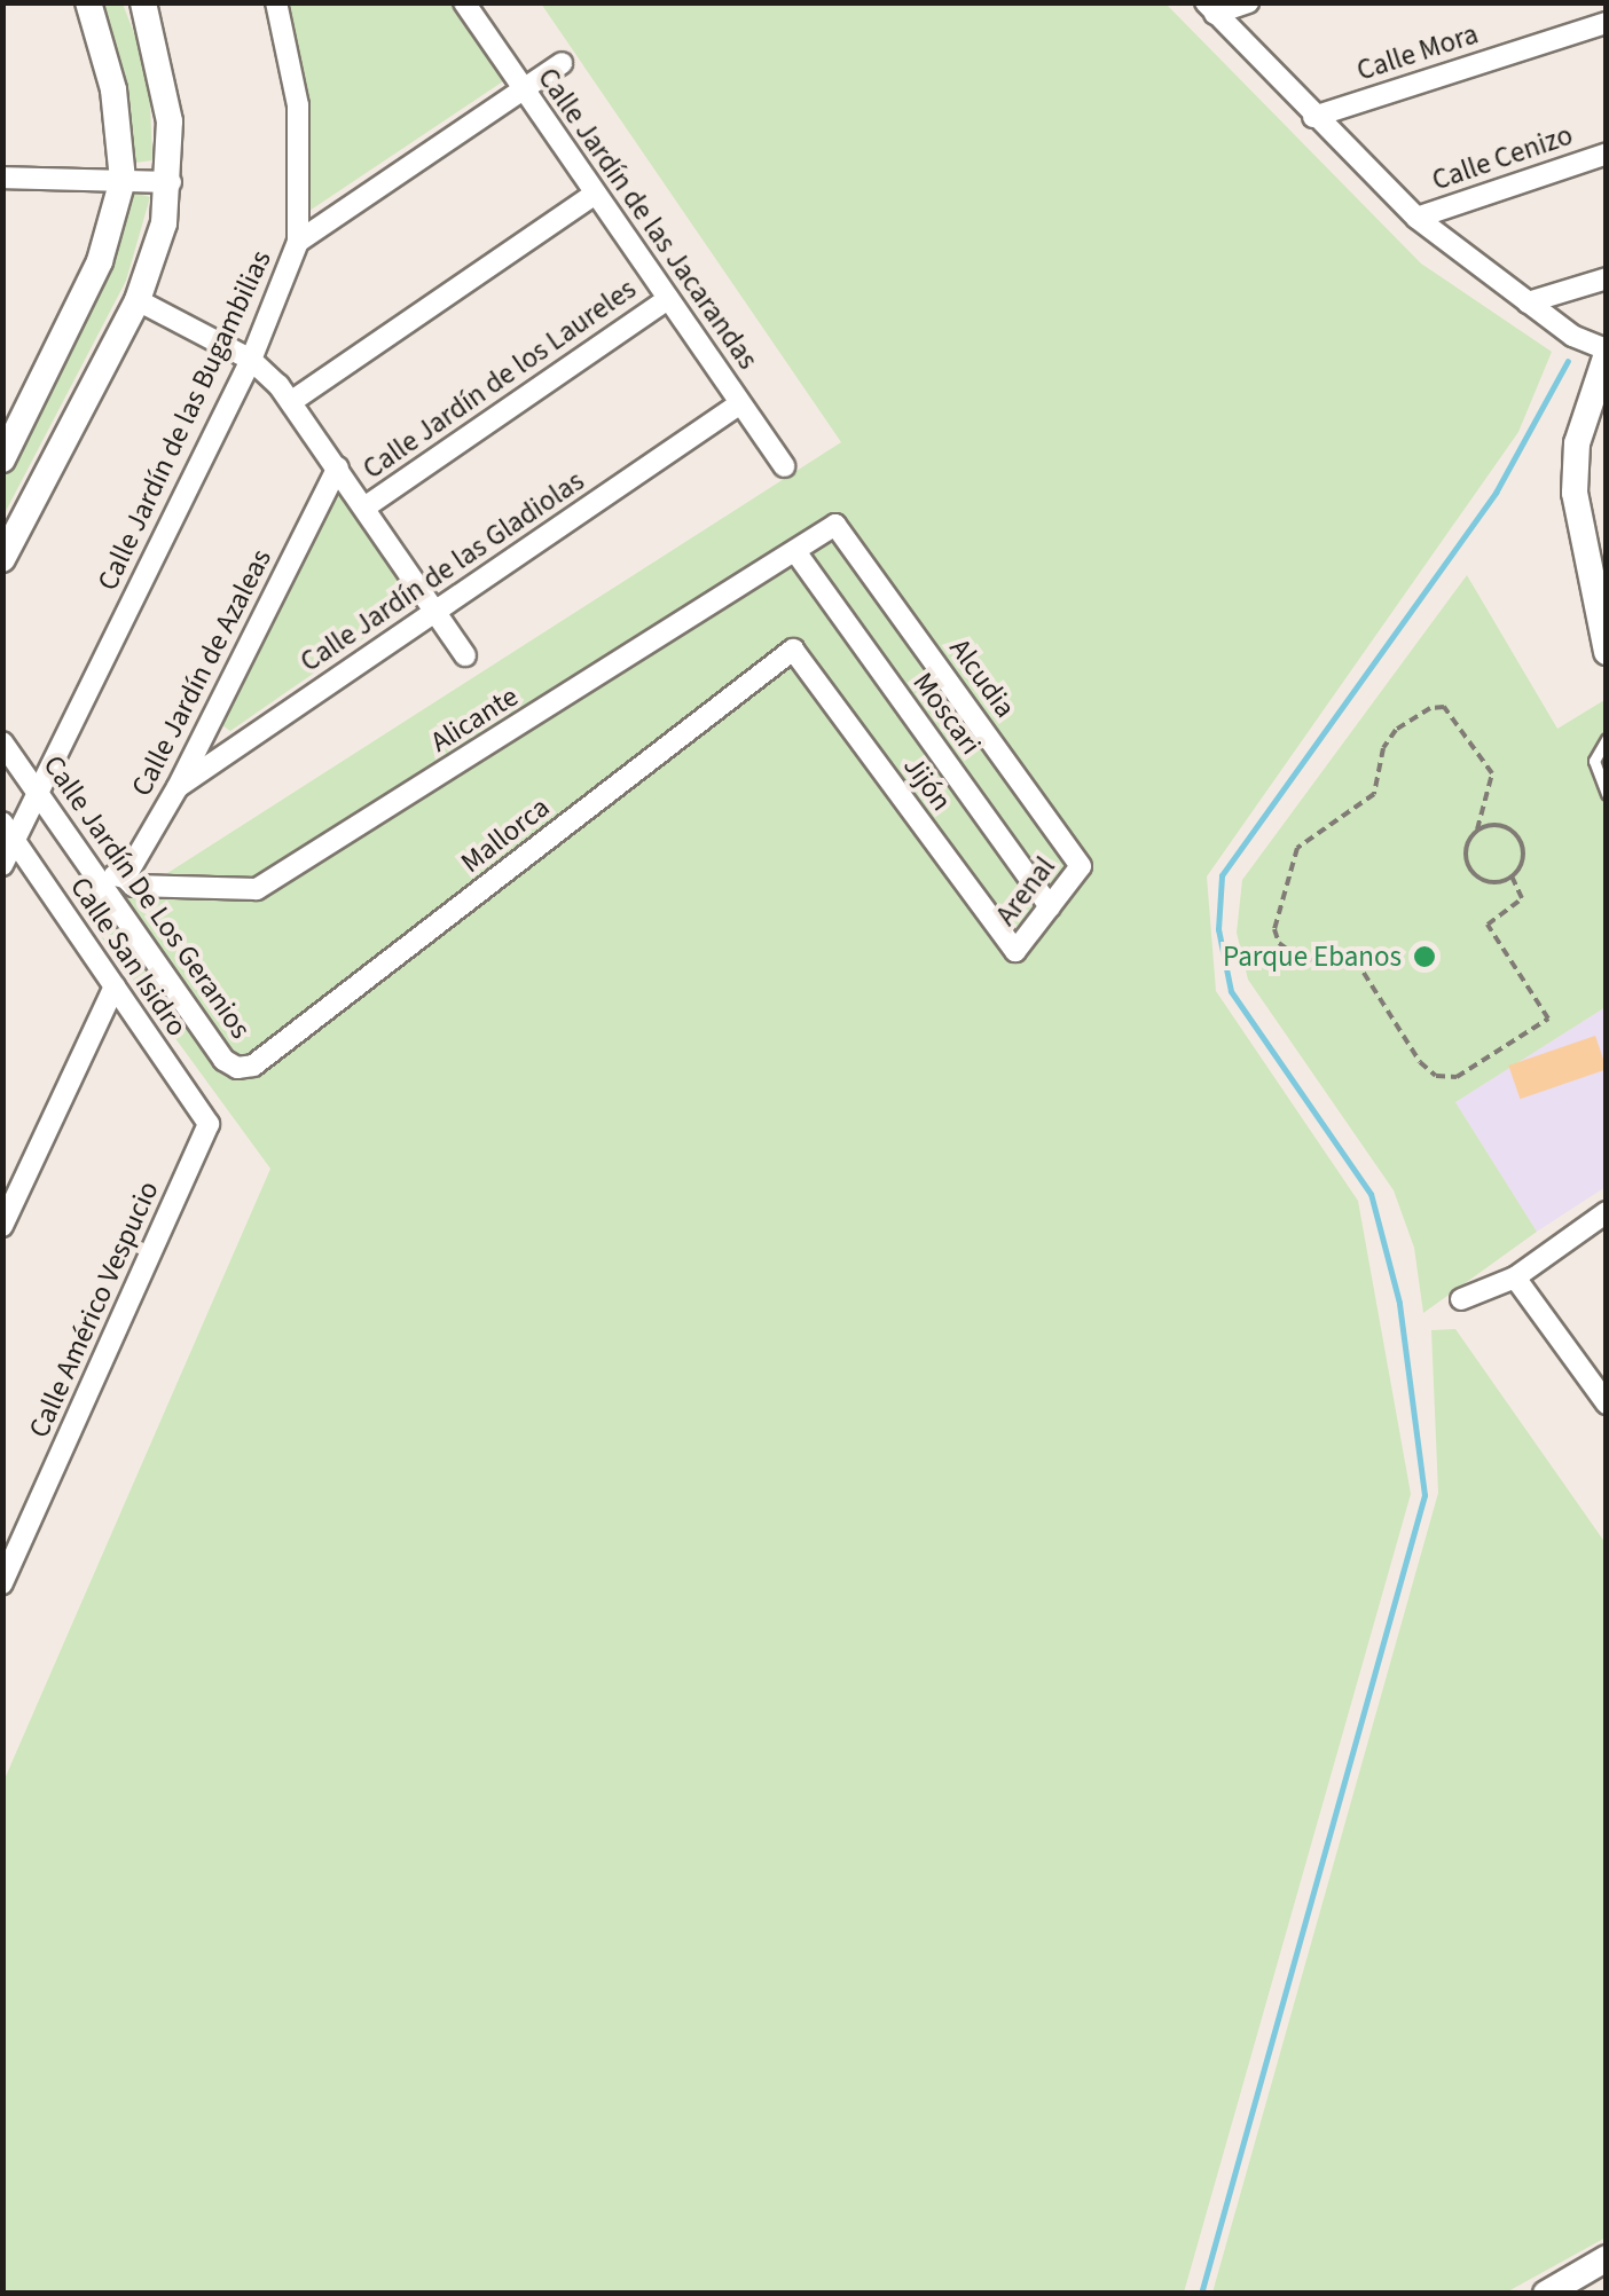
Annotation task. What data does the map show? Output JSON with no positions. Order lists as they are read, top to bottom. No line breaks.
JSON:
{"streets":{"street":["Calle Mora","Calle Cenizo","Calle Jardín de las Jacarandas","Calle Jardín de los Laureles","Calle Jardín de las Bugambilias","Calle Jardín de las Gladiolas","Calle Jardín de Azaleas","Alcudia","Moscari","Alicante","Jijón","Mallorca","Arenal","Calle Jardín De Los Geranios","Calle San Isidro","Calle Américo Vespucio"]},"crossings":[["Calle Jardín de las Jacarandas","Calle Jardín de los Laureles"],["Calle Jardín de las Jacarandas","Calle Jardín de las Gladiolas"],["Calle Jardín de las Bugambilias","Calle Jardín De Los Geranios"],["Calle Jardín de las Bugambilias","Calle San Isidro"],["Calle Jardín de las Gladiolas","Calle Jardín de Azaleas"],["Calle Jardín de Azaleas","Alicante"],["Alcudia","Alicante"],["Alcudia","Arenal"],["Moscari","Alicante"],["Moscari","Arenal"],["Jijón","Mallorca"],["Jijón","Arenal"],["Mallorca","Calle Jardín De Los Geranios"],["Calle San Isidro","Calle Américo Vespucio"]],"places":["Parque Ebanos"]}
